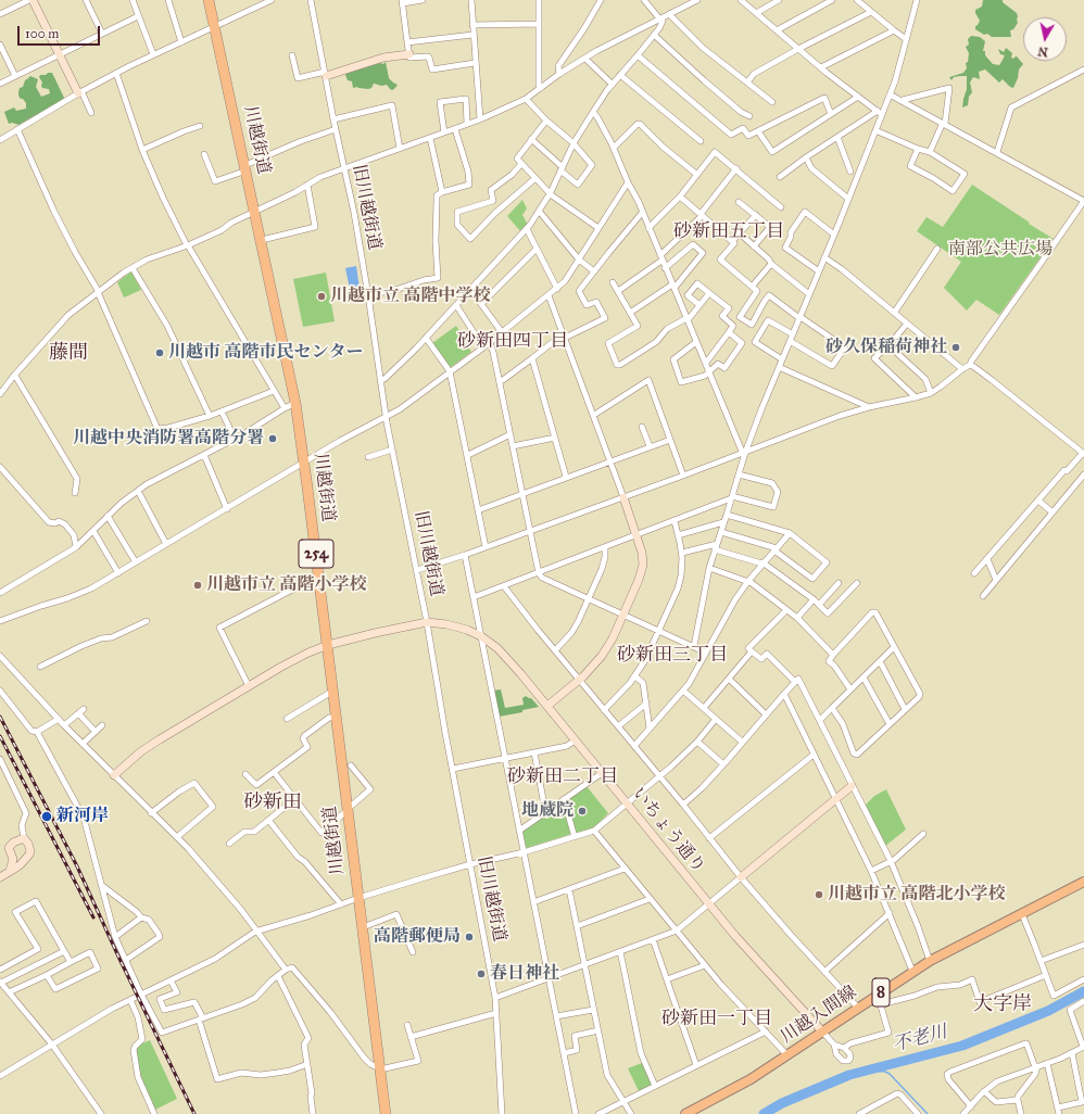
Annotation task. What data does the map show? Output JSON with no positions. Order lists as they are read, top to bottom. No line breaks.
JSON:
{"streets":{"highway":["川越街道","254"],"main road":["8","川越入間線"],"street":["旧川越街道","いちょう通り"]},"crossings":[["川越街道","いちょう通り"],["旧川越街道","いちょう通り"],["いちょう通り","川越入間線"]],"districts":["砂新田五丁目","砂新田四丁目","藤間","砂新田三丁目","砂新田二丁目","砂新田","大字岸","砂新田一丁目"],"water":["不老川"],"parks":["南部公共広場"],"places":["川越市立 高階中学校","砂久保稲荷神社","川越市 高階市民センター","川越中央消防署高階分署","川越市立 高階小学校","地蔵院","新河岸","川越市立 高階北小学校","高階郵便局","春日神社"],"scale_bar":"100 m","north":"bottom"}
